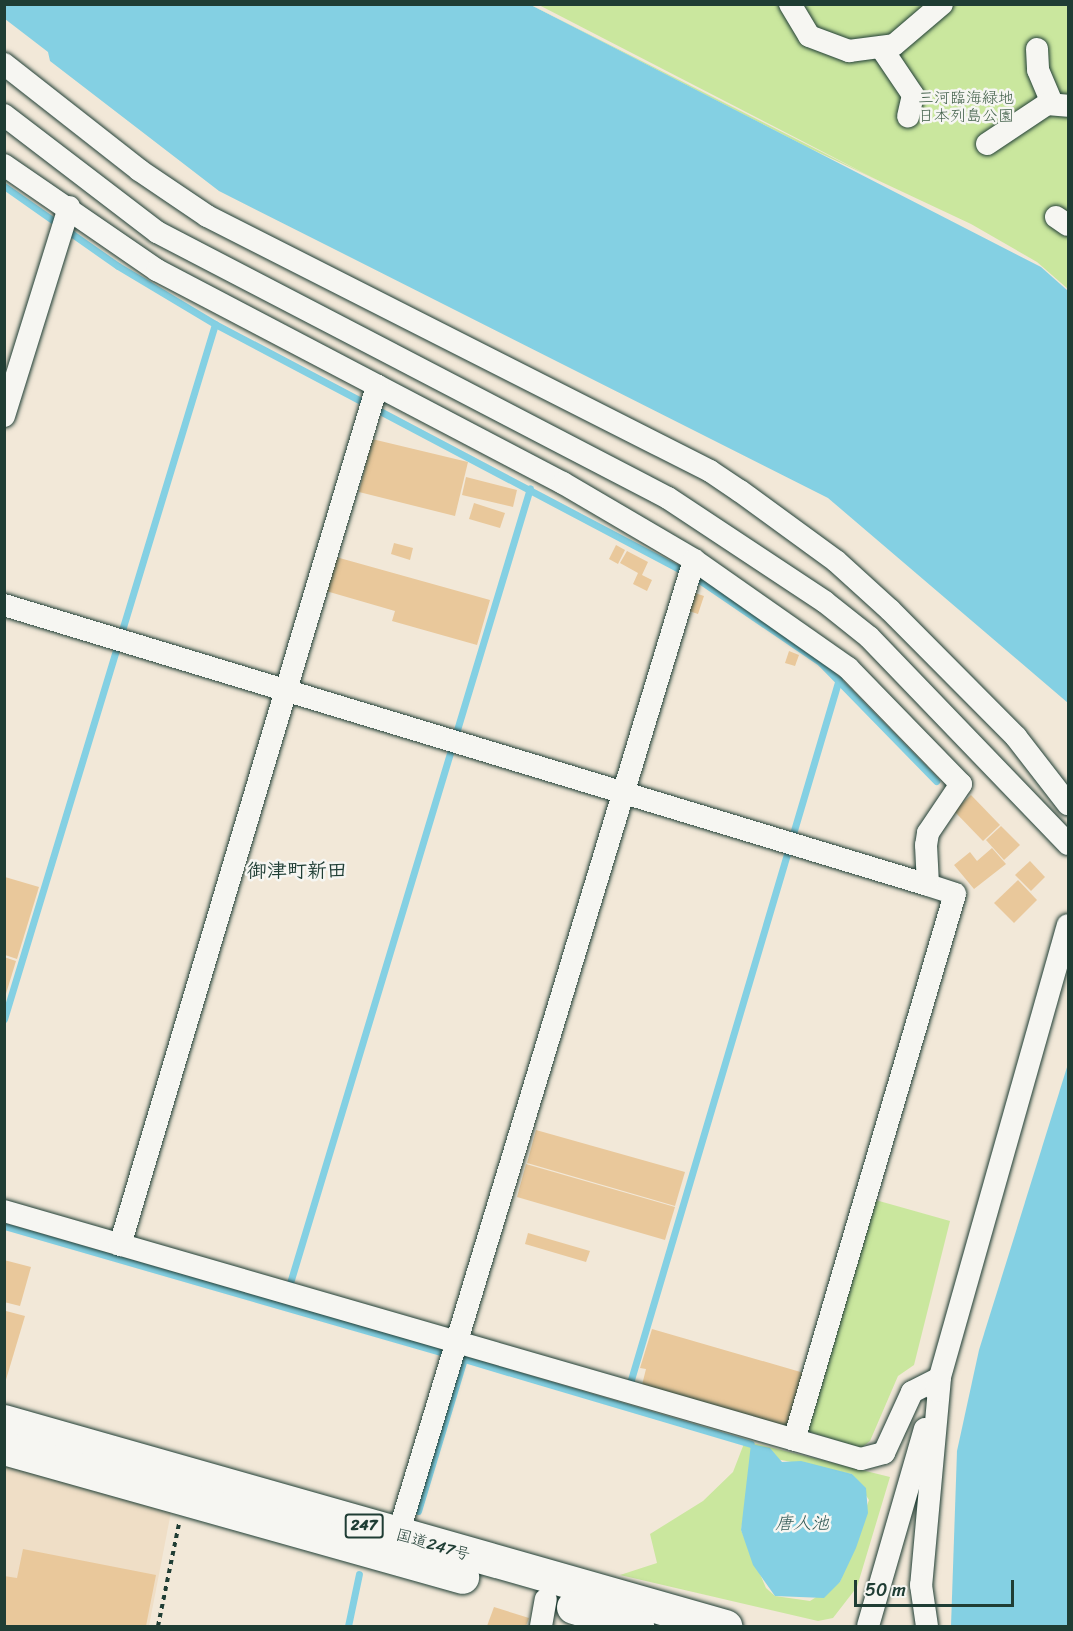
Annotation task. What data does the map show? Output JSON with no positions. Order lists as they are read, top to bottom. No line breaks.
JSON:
{"streets":{"highway":["247","国道247号"]},"districts":["御津町新田"],"water":["唐人池"],"parks":["三河臨海緑地 日本列島公園"],"scale_bar":"50 m"}
